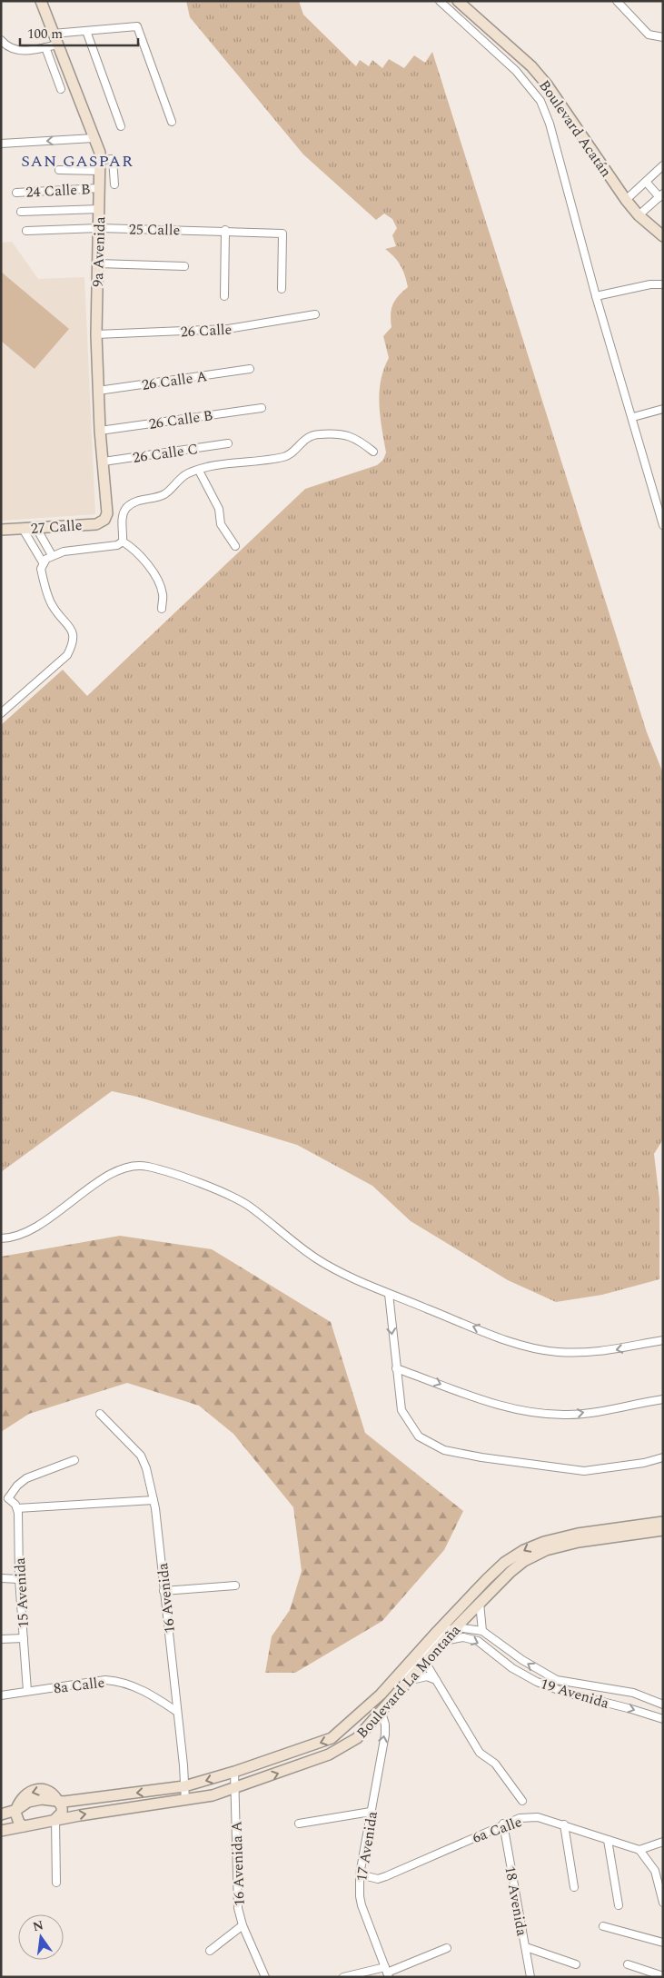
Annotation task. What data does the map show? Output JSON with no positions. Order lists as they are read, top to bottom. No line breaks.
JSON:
{"streets":{"main road":["Boulevard Acatán","9a Avenida","27 Calle","Boulevard La Montaña"],"street":["24 Calle B","25 Calle","26 Calle","26 Calle A","26 Calle B","26 Calle C","15 Avenida","16 Avenida","8a Calle","19 Avenida","6a Calle","17 Avenida","16 Avenida A","18 Avenida"]},"crossings":[["24 Calle B","9a Avenida"],["25 Calle","9a Avenida"],["9a Avenida","26 Calle"],["9a Avenida","26 Calle A"],["9a Avenida","26 Calle B"],["9a Avenida","26 Calle C"],["9a Avenida","27 Calle"],["15 Avenida","8a Calle"],["16 Avenida","Boulevard La Montaña"],["16 Avenida","8a Calle"],["Boulevard La Montaña","19 Avenida"],["Boulevard La Montaña","17 Avenida"],["Boulevard La Montaña","16 Avenida A"],["6a Calle","17 Avenida"],["6a Calle","18 Avenida"]],"one_way":["17 Avenida"],"districts":["SAN GASPAR"],"scale_bar":"100 m","north":"top"}
